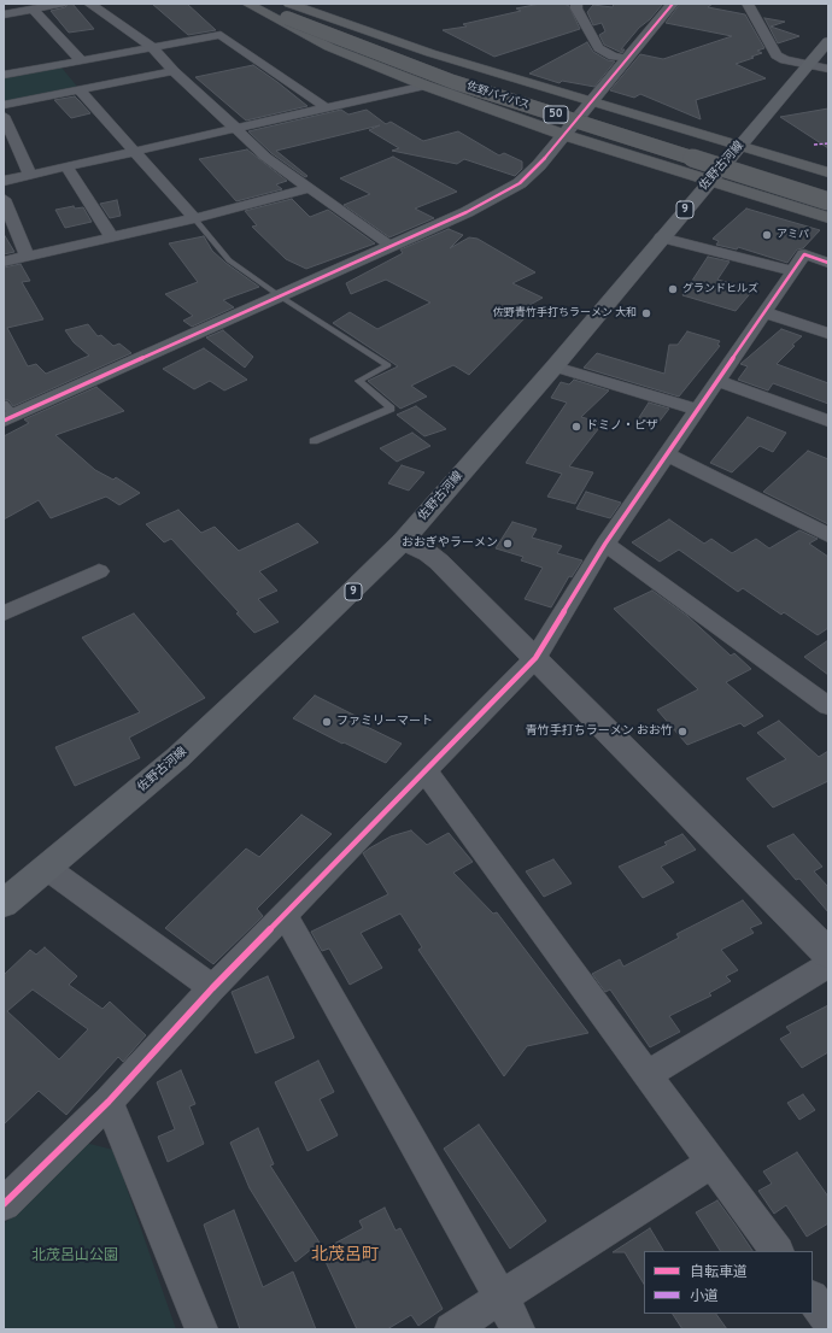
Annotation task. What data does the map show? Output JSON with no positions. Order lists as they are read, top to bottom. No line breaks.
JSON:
{"streets":{"highway":["佐野バイパス","50"],"main road":["佐野古河線","9"]},"districts":["北茂呂町"],"parks":["北茂呂山公園"],"places":["アミパ","グランドヒルズ","佐野青竹手打ちラーメン 大和","ドミノ・ピザ","おおぎやラーメン","ファミリーマート","青竹手打ちラーメン おお竹"],"legend":["自転車道","小道"]}
